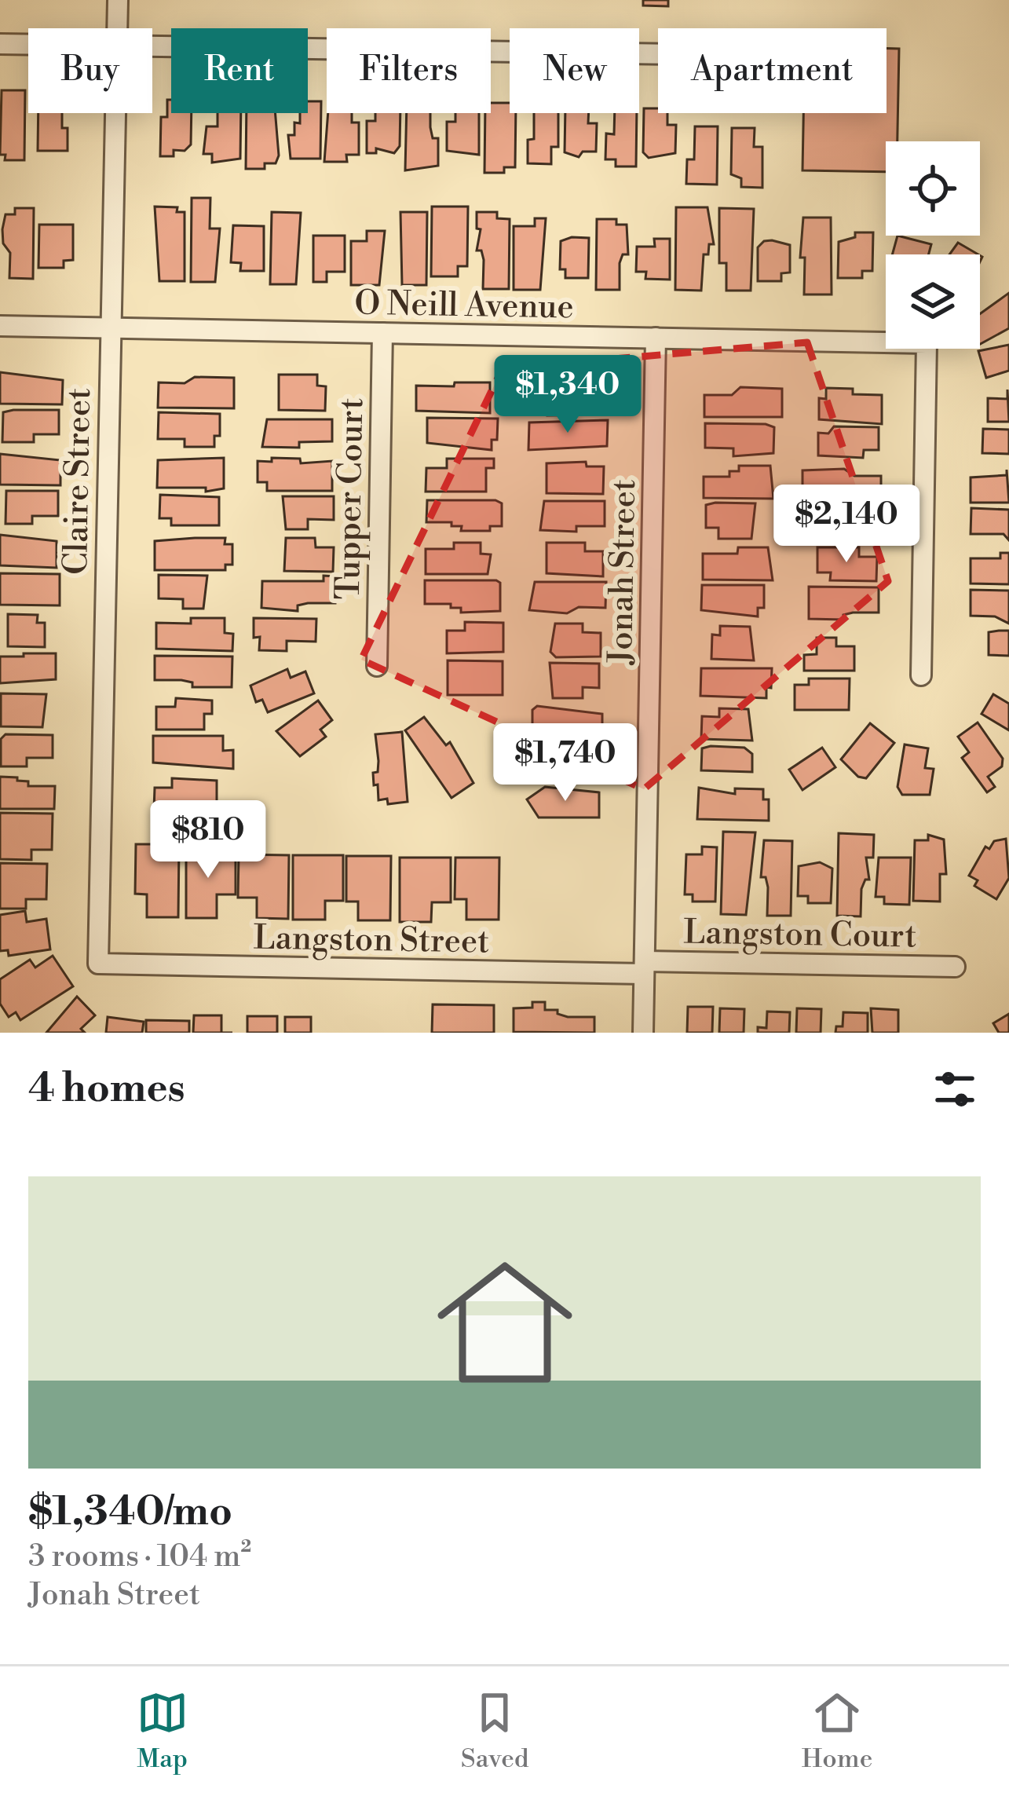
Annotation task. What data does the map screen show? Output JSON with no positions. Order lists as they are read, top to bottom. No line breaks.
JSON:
{"streets":{"street":["O Neill Avenue","Claire Street","Tupper Court","Jonah Street","Langston Court","Langston Street"]},"crossings":[["O Neill Avenue","Claire Street"],["O Neill Avenue","Tupper Court"],["O Neill Avenue","Jonah Street"],["Claire Street","Langston Street"],["Jonah Street","Langston Court"],["Jonah Street","Langston Street"],["Langston Court","Langston Street"]],"page":{"chip":["Buy","Rent","Filters","New","Apartment"],"price":["$1,340","$2,140","$1,740","$810"],"heading":"4 homes","list":[{"name":"$1,340/mo","note":"3 rooms · 104 m² · Jonah Street"}],"tabs":["Map","Saved","Home"]}}
